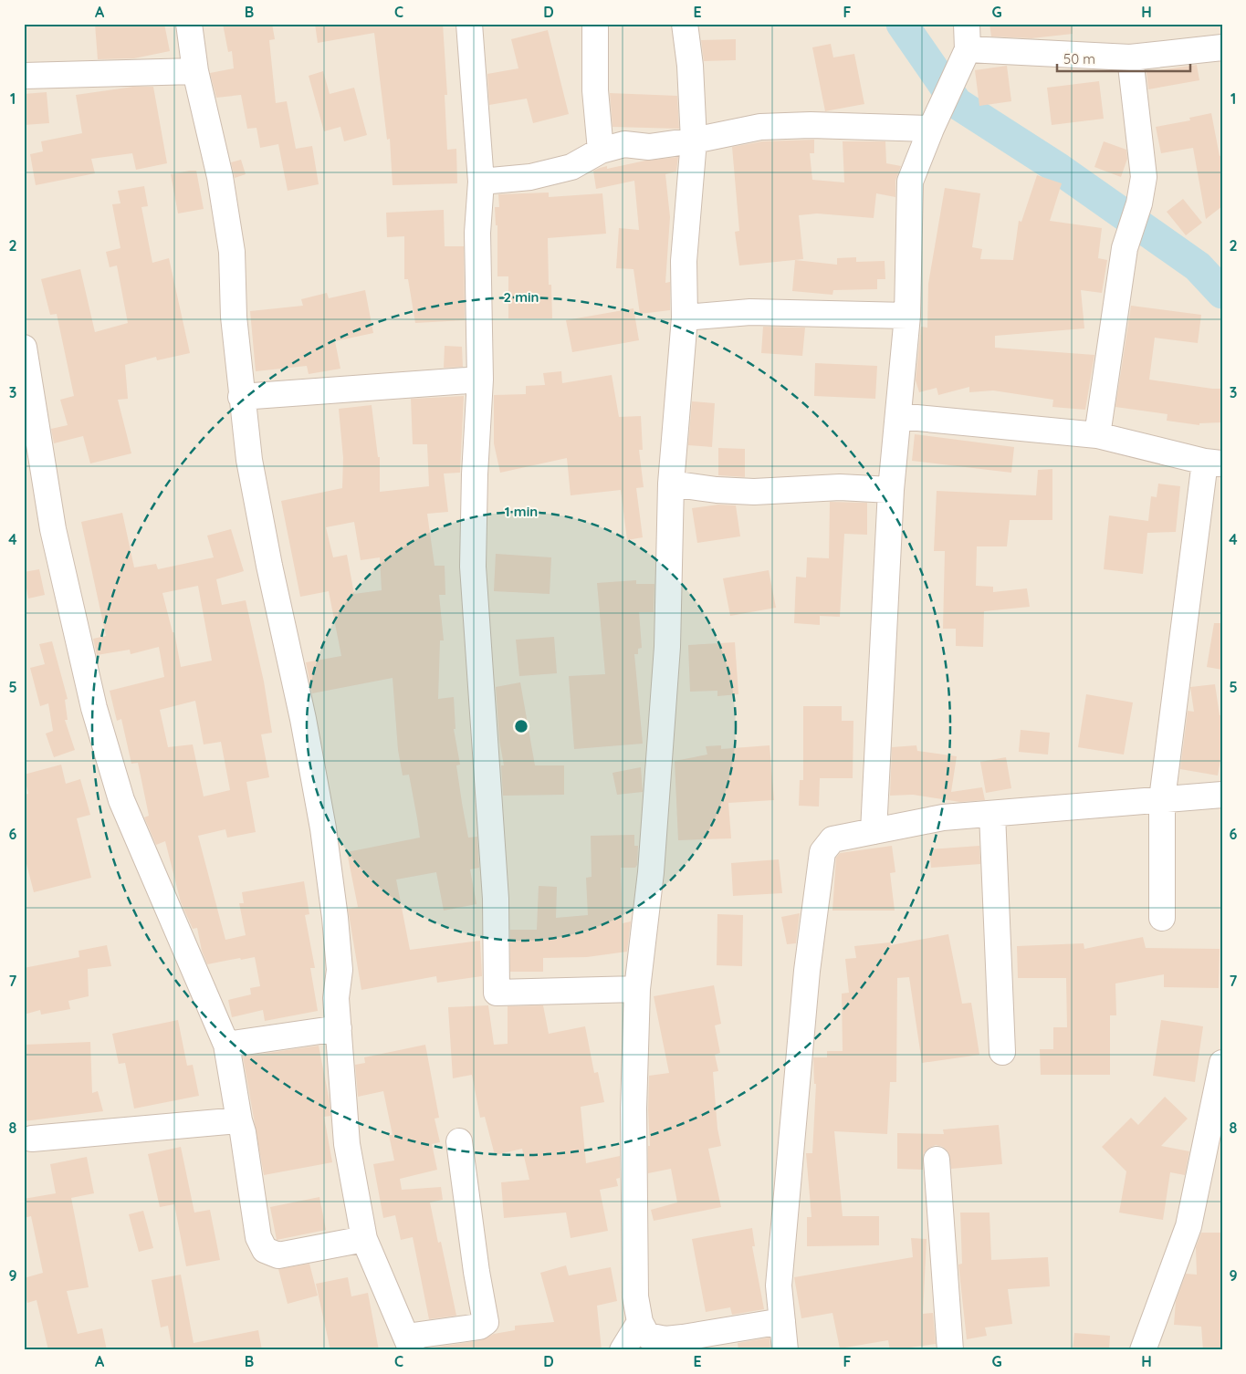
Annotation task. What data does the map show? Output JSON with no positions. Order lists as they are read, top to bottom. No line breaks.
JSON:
{"scale_bar":"50 m","grid":{"columns":["A","B","C","D","E","F","G","H"],"rows":["1","2","3","4","5","6","7","8","9"]},"rings":["2 min","1 min"]}
